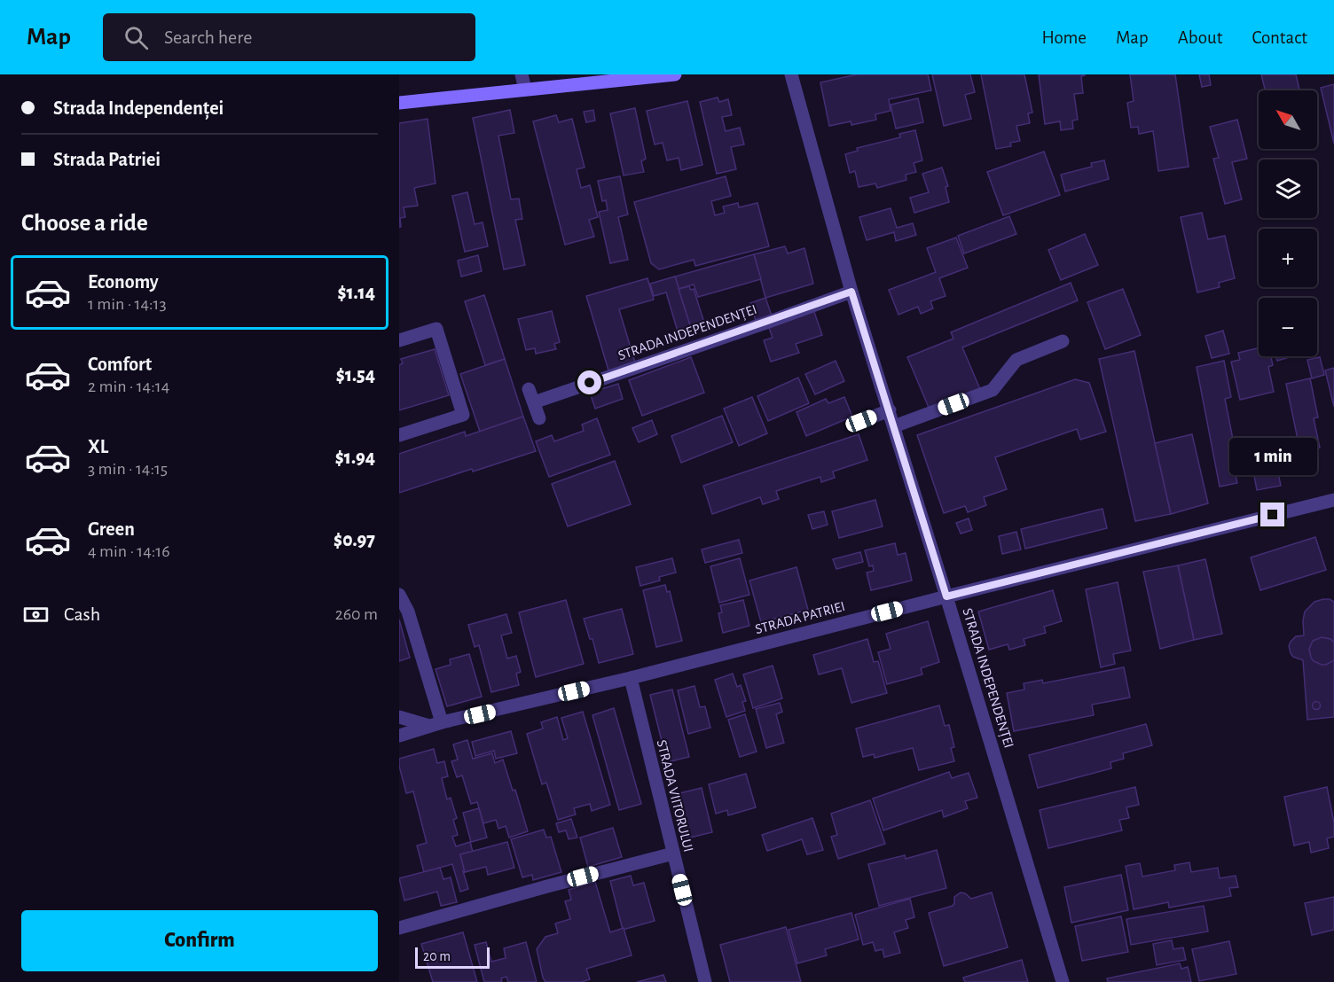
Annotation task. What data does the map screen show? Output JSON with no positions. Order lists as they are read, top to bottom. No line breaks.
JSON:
{"streets":{"street":["STRADA INDEPENDENȚEI","STRADA PATRIEI","STRADA VIITORULUI"]},"crossings":[["STRADA INDEPENDENȚEI","STRADA PATRIEI"],["STRADA PATRIEI","STRADA VIITORULUI"]],"scale_bar":"20 m","north":"top left","page":{"header":"Map","search":"Search here","nav":["Home","Map","About","Contact"],"banner":["Strada Independenței","Strada Patriei"],"map_buttons":["+","−"],"heading":"Choose a ride","list":[{"name":"Economy","note":"1 min · 14:13","value":"$1.14"},{"name":"Comfort","note":"2 min · 14:14","value":"$1.54"},{"name":"XL","note":"3 min · 14:15","value":"$1.94"},{"name":"Green","note":"4 min · 14:16","value":"$0.97"}],"bubble":"1 min","pay":["Cash","260 m"],"buttons":"Confirm","scale":"20 m"}}
